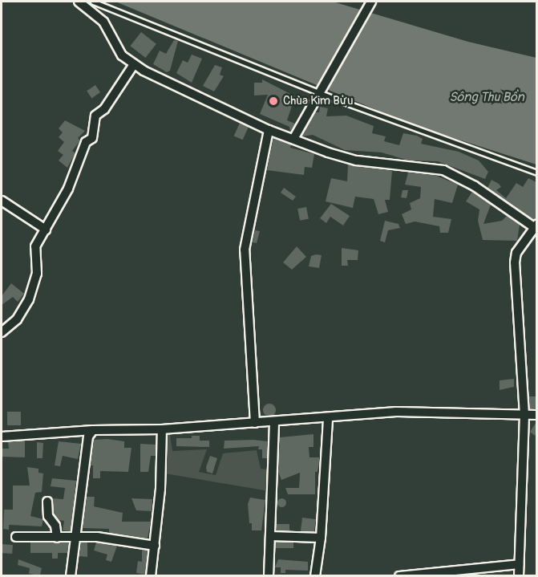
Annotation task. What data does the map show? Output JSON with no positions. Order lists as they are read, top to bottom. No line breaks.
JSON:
{"water":["Sông Thu Bồn"],"places":["Chùa Kim Bửu"]}
